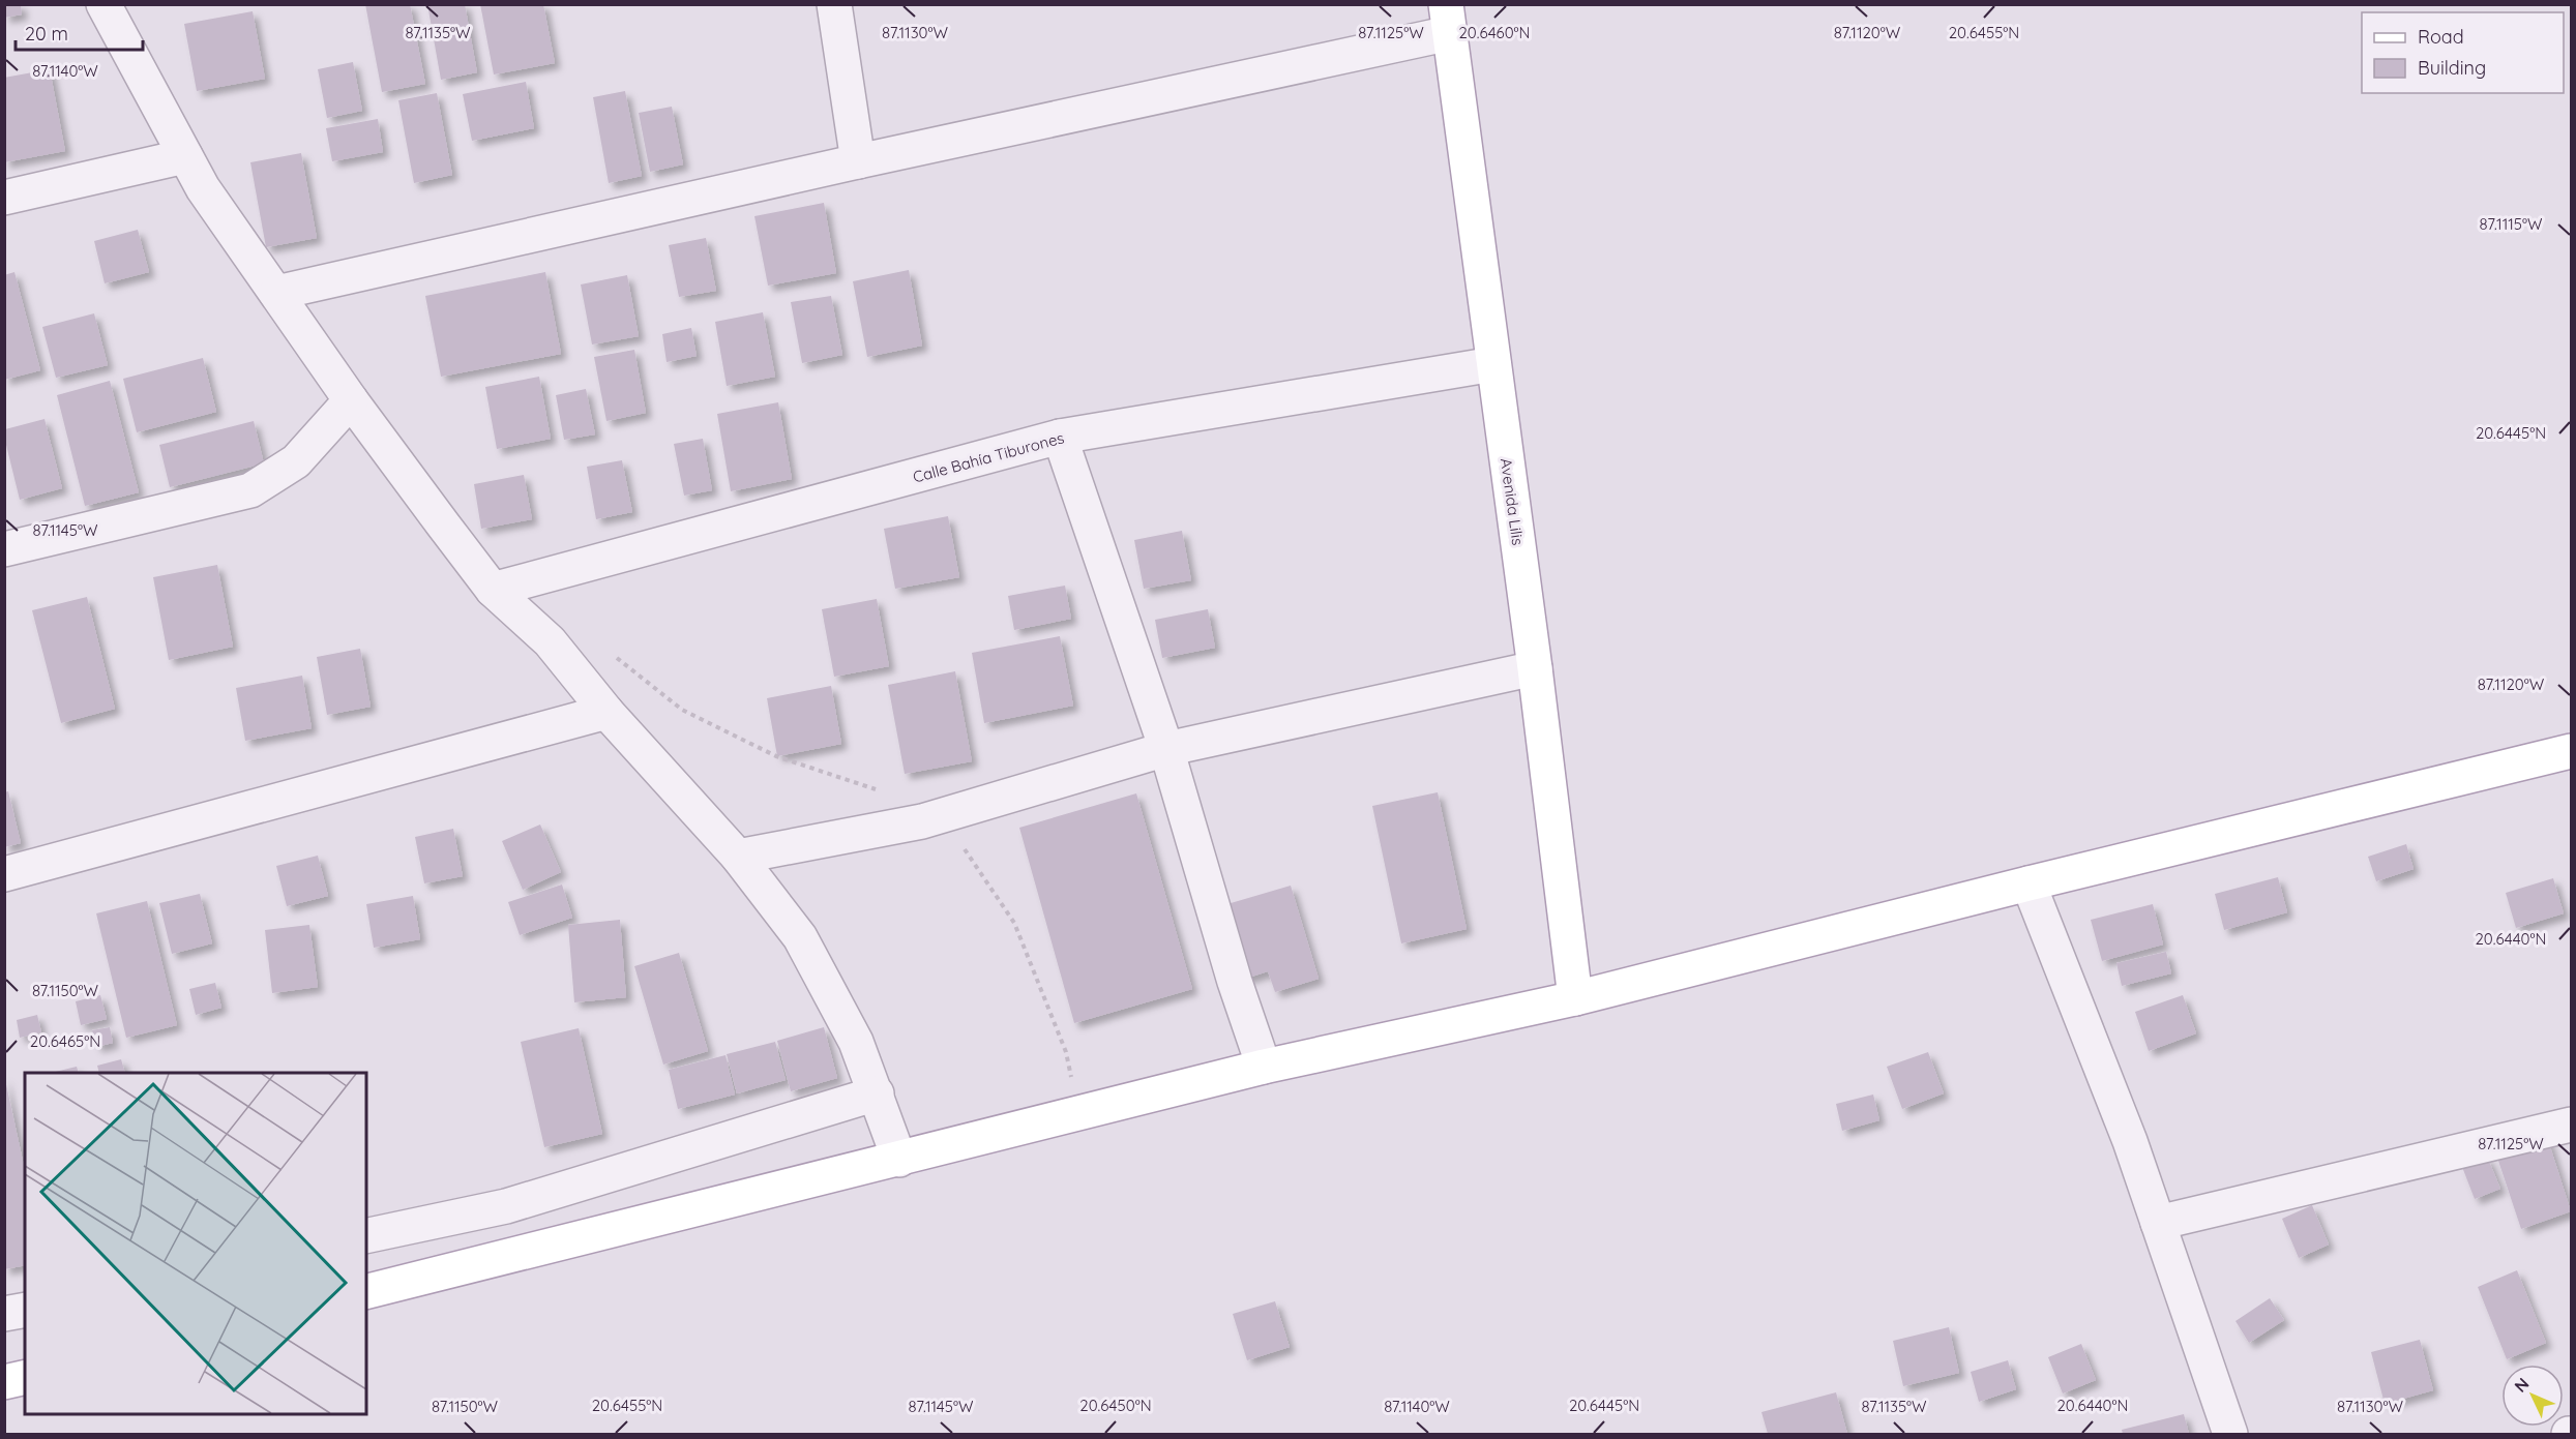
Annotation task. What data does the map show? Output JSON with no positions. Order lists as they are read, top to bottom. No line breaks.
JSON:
{"streets":{"main road":["Avenida Lilis"],"street":["Calle Bahía Tiburones"]},"crossings":[["Calle Bahía Tiburones","Avenida Lilis"]],"legend":["Road","Building"],"scale_bar":"20 m","north":"top left","coordinates":["87.1135°W","87.1130°W","87.1125°W","87.1120°W","20.6460°N","20.6455°N","87.1140°W","87.1115°W","20.6445°N","87.1145°W","20.6440°N","87.1150°W","20.6465°N","20.6450°N"]}
